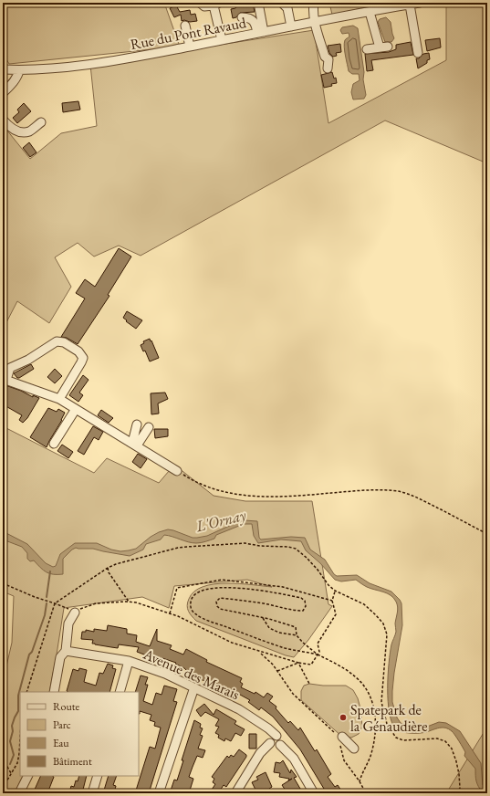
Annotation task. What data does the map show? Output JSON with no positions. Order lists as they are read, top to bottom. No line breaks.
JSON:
{"streets":{"street":["Rue du Pont Ravaud","Avenue des Marais"]},"water":["L'Ornay"],"places":["Spatepark de la Génaudière"],"legend":["Route","Parc","Eau","Bâtiment"]}
